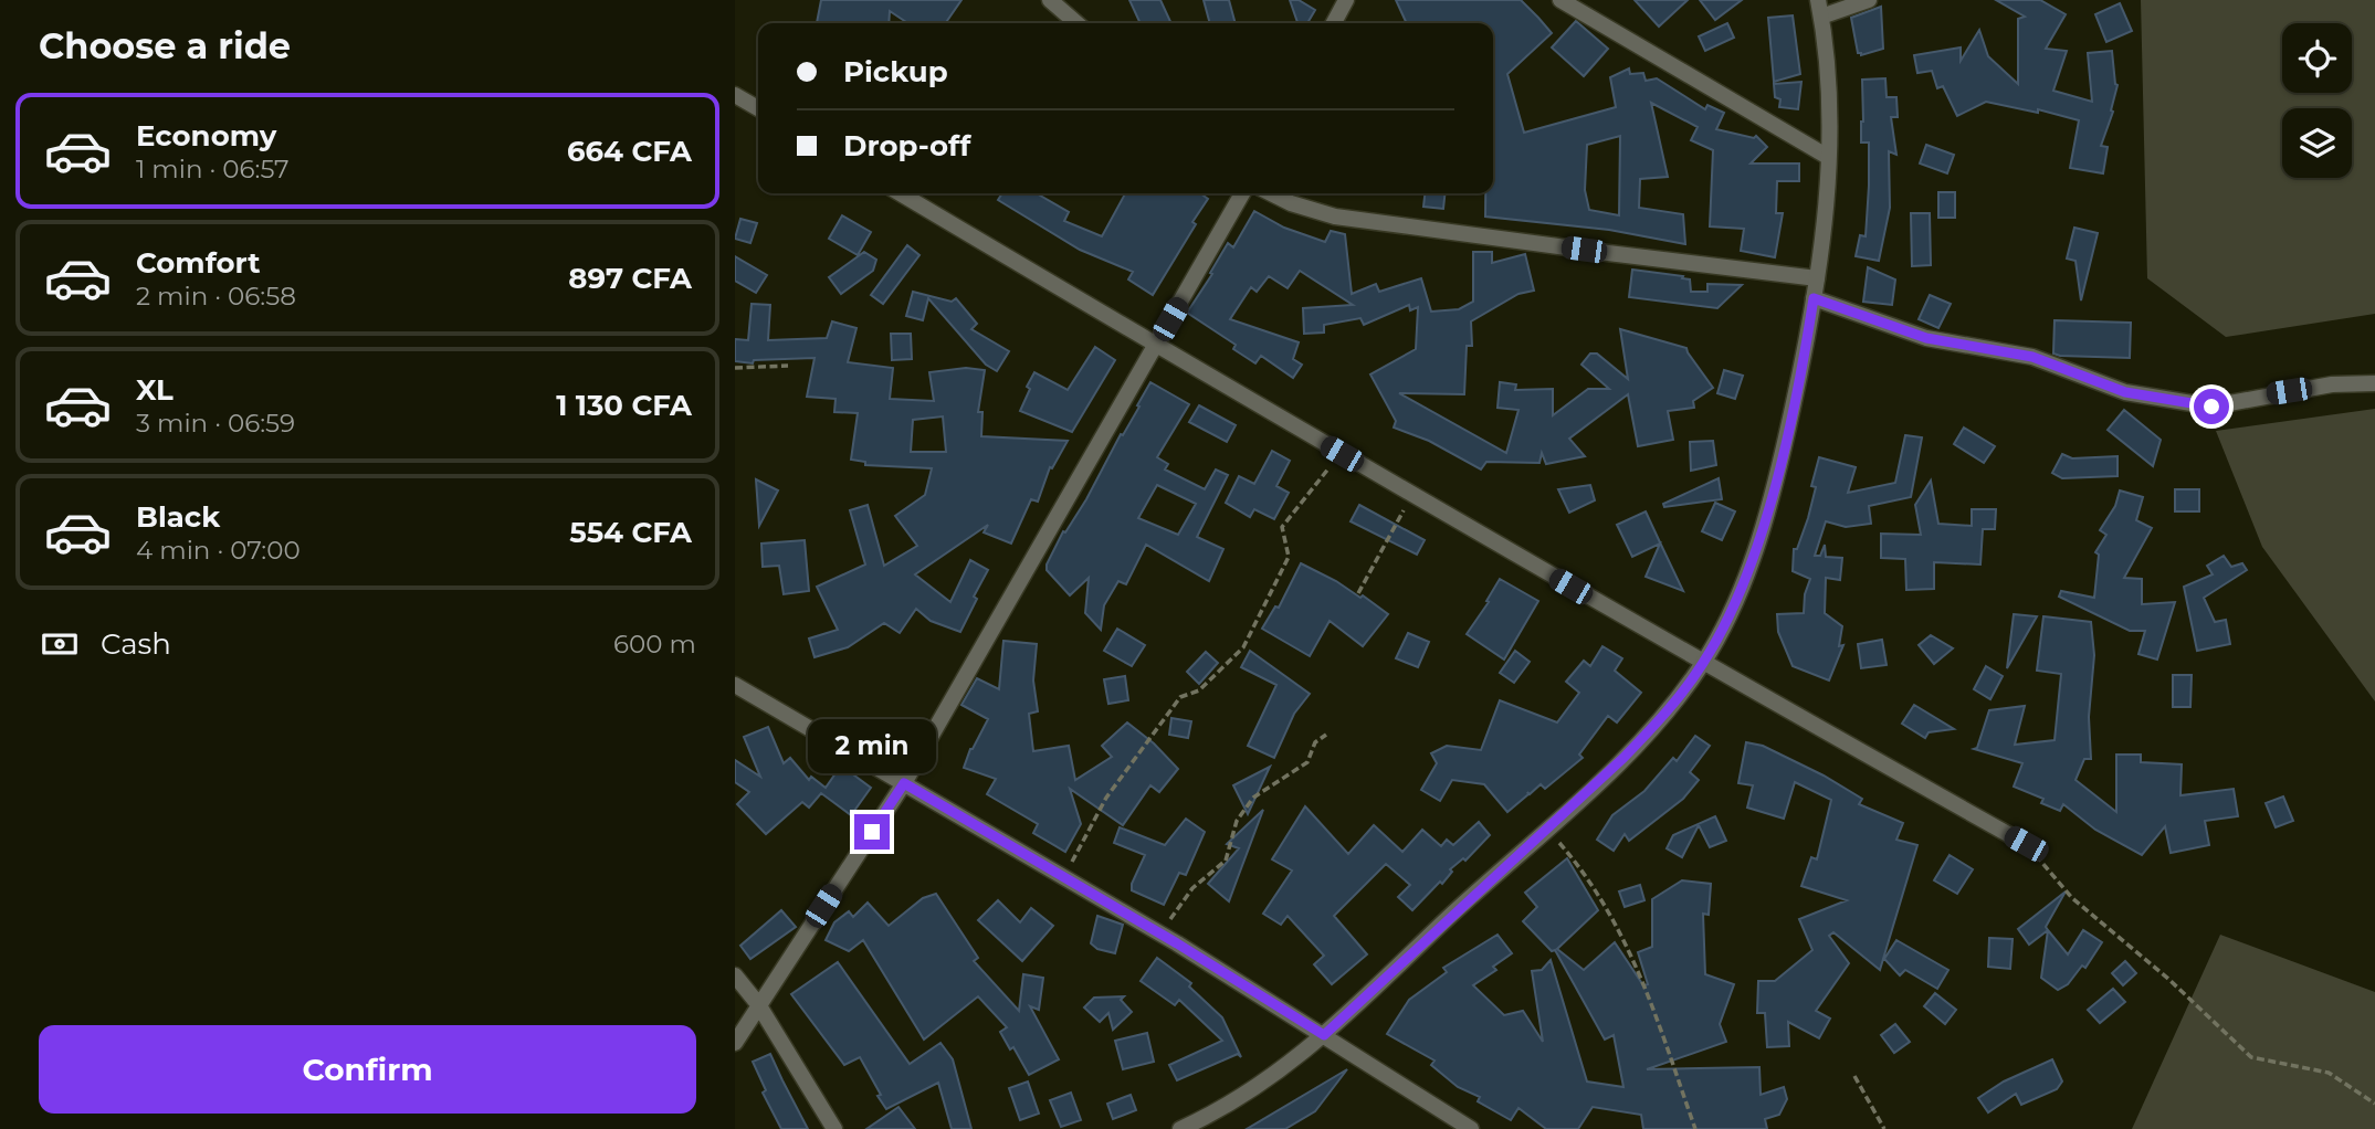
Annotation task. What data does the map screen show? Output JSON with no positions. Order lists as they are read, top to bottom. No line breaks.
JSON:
{"page":{"heading":"Choose a ride","banner":["Pickup","Drop-off"],"list":[{"name":"Economy","note":"1 min · 06:57","value":"664 CFA"},{"name":"Comfort","note":"2 min · 06:58","value":"897 CFA"},{"name":"XL","note":"3 min · 06:59","value":"1 130 CFA"},{"name":"Black","note":"4 min · 07:00","value":"554 CFA"}],"pay":["Cash","600 m"],"bubble":"2 min","buttons":"Confirm"}}
